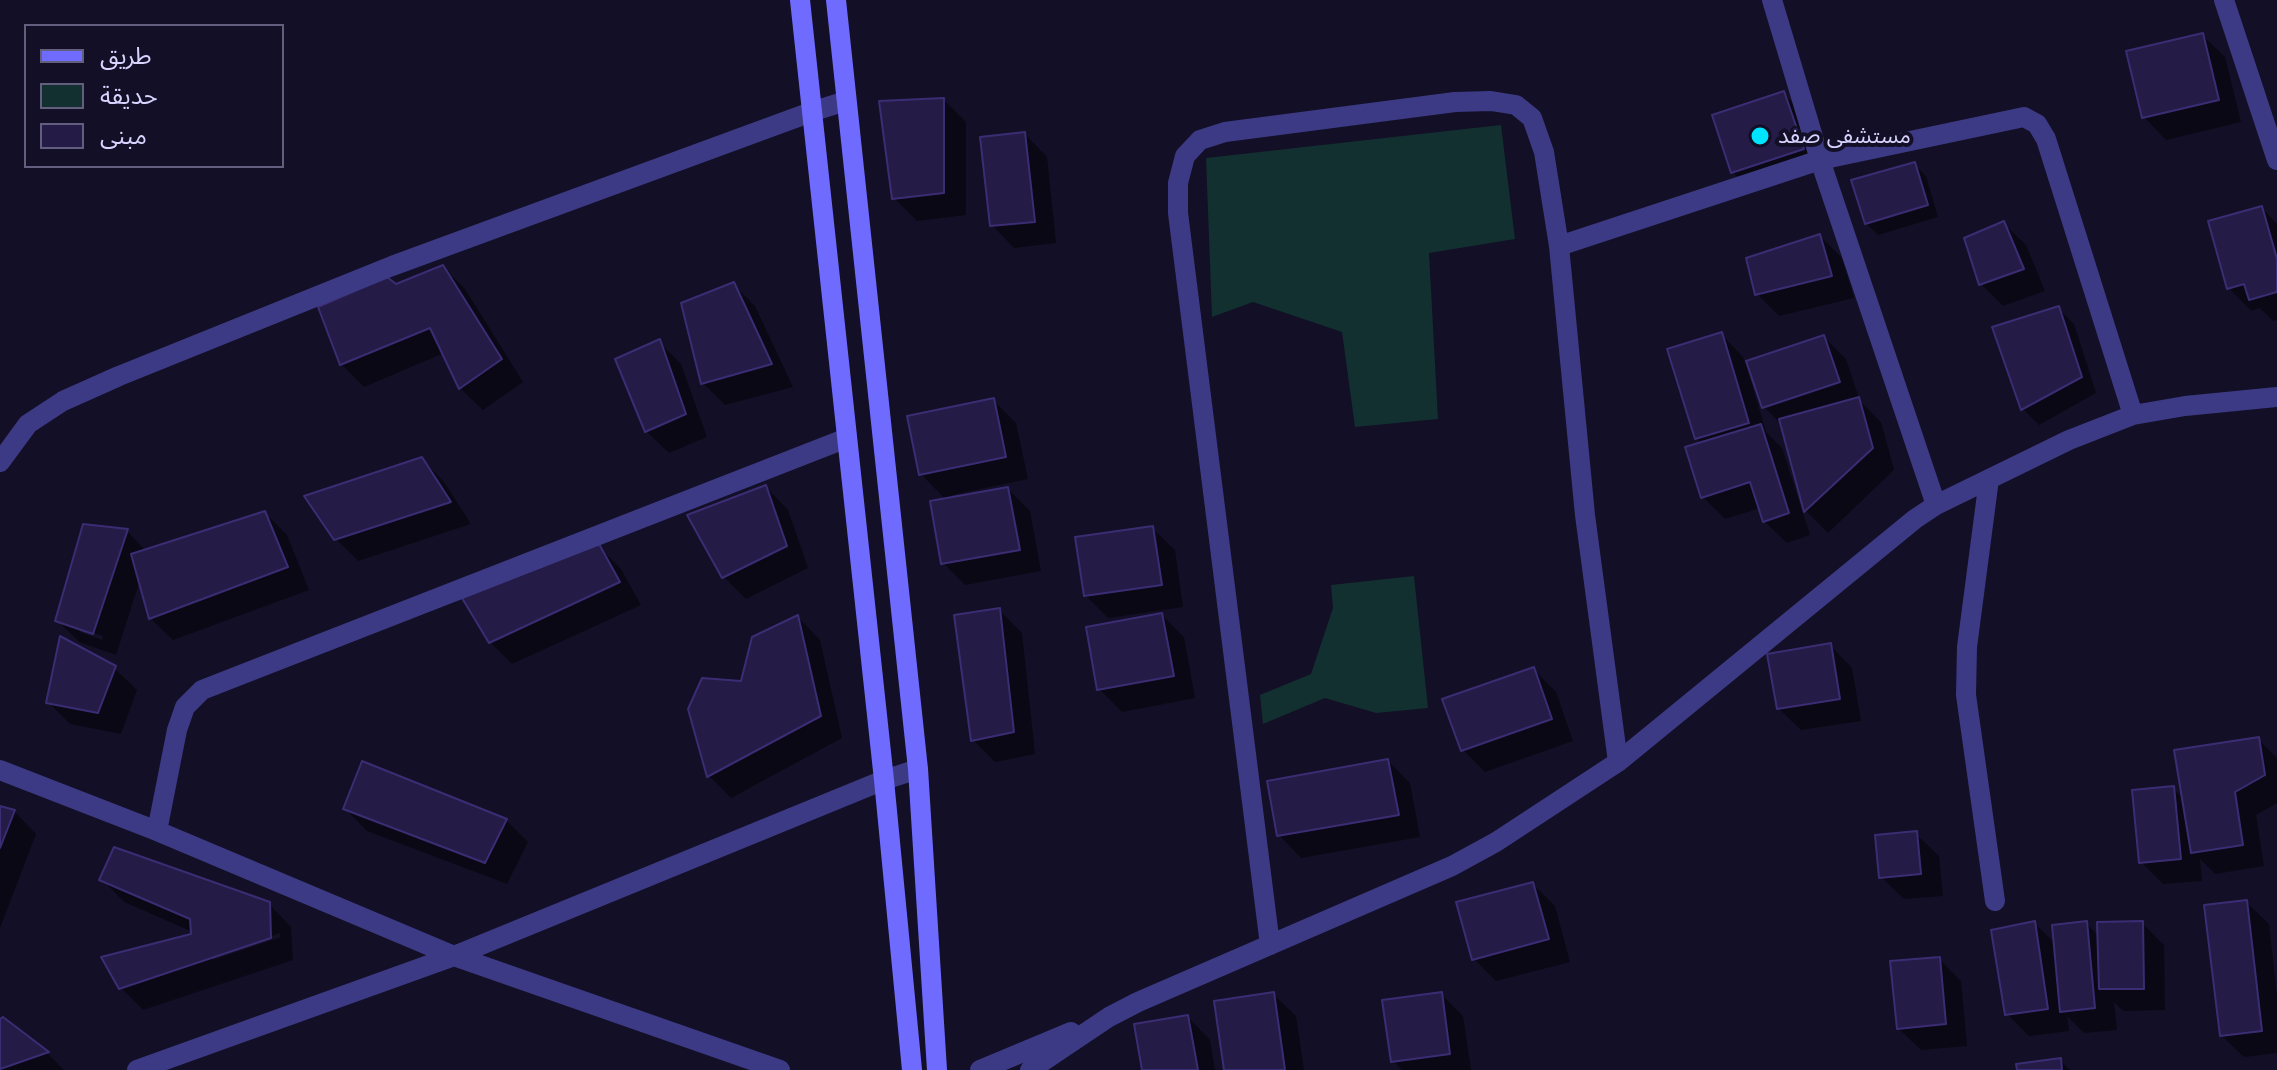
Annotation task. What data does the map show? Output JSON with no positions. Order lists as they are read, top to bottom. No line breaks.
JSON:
{"places":["مستشفى صفد"],"legend":["طريق","حديقة","مبنى"]}
